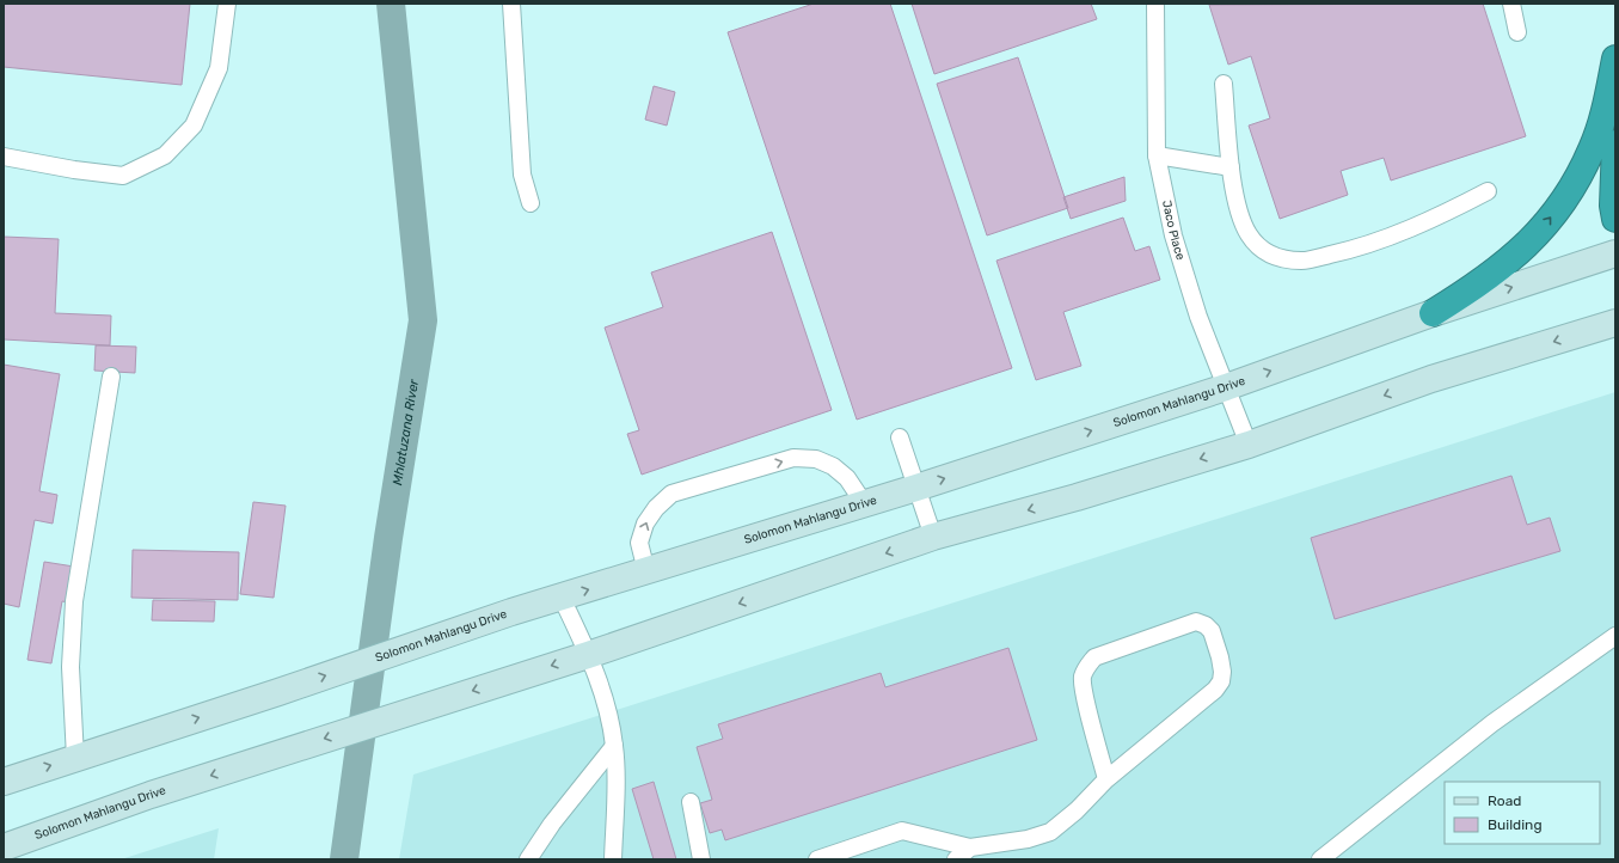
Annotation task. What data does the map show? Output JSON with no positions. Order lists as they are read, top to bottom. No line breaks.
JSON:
{"streets":{"main road":["Solomon Mahlangu Drive"],"lane":["Jaco Place"]},"crossings":[["Jaco Place","Solomon Mahlangu Drive"]],"water":["Mhlatuzana River"],"legend":["Road","Building"]}
